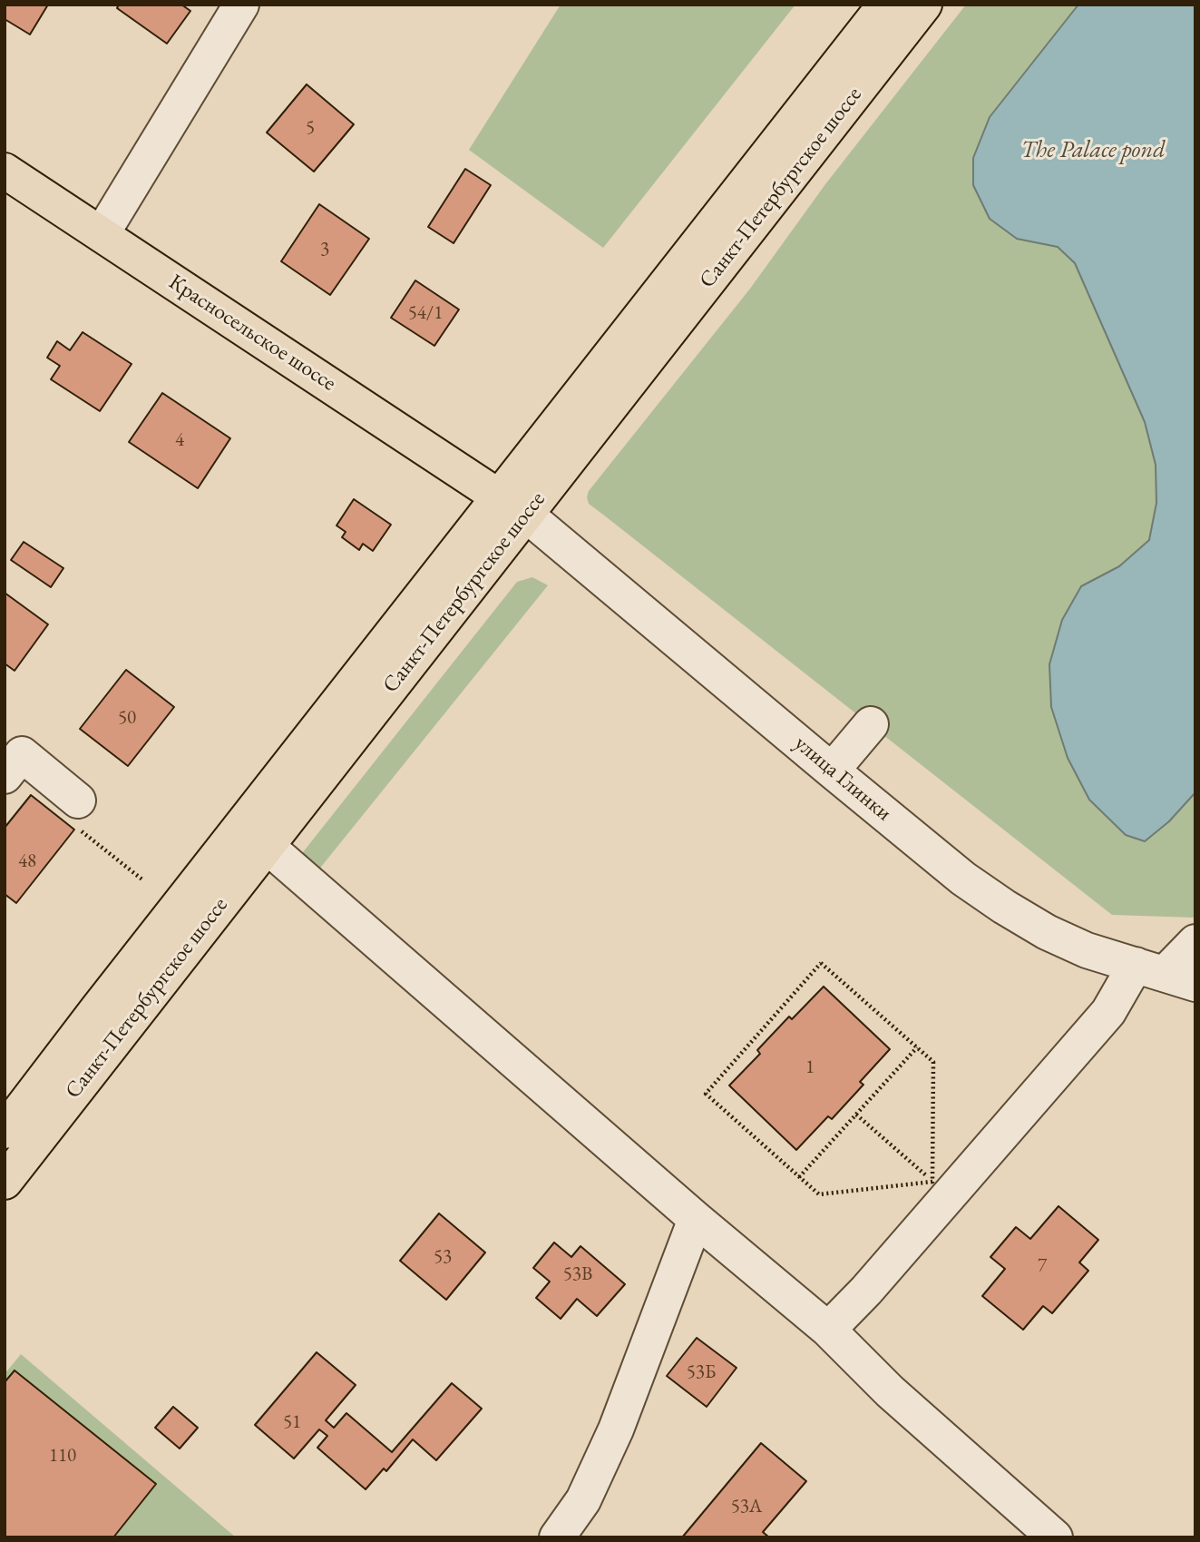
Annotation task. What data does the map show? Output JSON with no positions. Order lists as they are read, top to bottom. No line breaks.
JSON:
{"streets":{"main road":["Санкт-Петербургское шоссе","Красносельское шоссе"],"street":["улица Глинки"]},"crossings":[["Санкт-Петербургское шоссе","Красносельское шоссе"],["Санкт-Петербургское шоссе","улица Глинки"],["Красносельское шоссе","улица Глинки"]],"water":["The Palace pond"],"house_numbers":["5","3","54/1","4","50","48","1","53","7","53В","53Б","51","110","53А"]}
